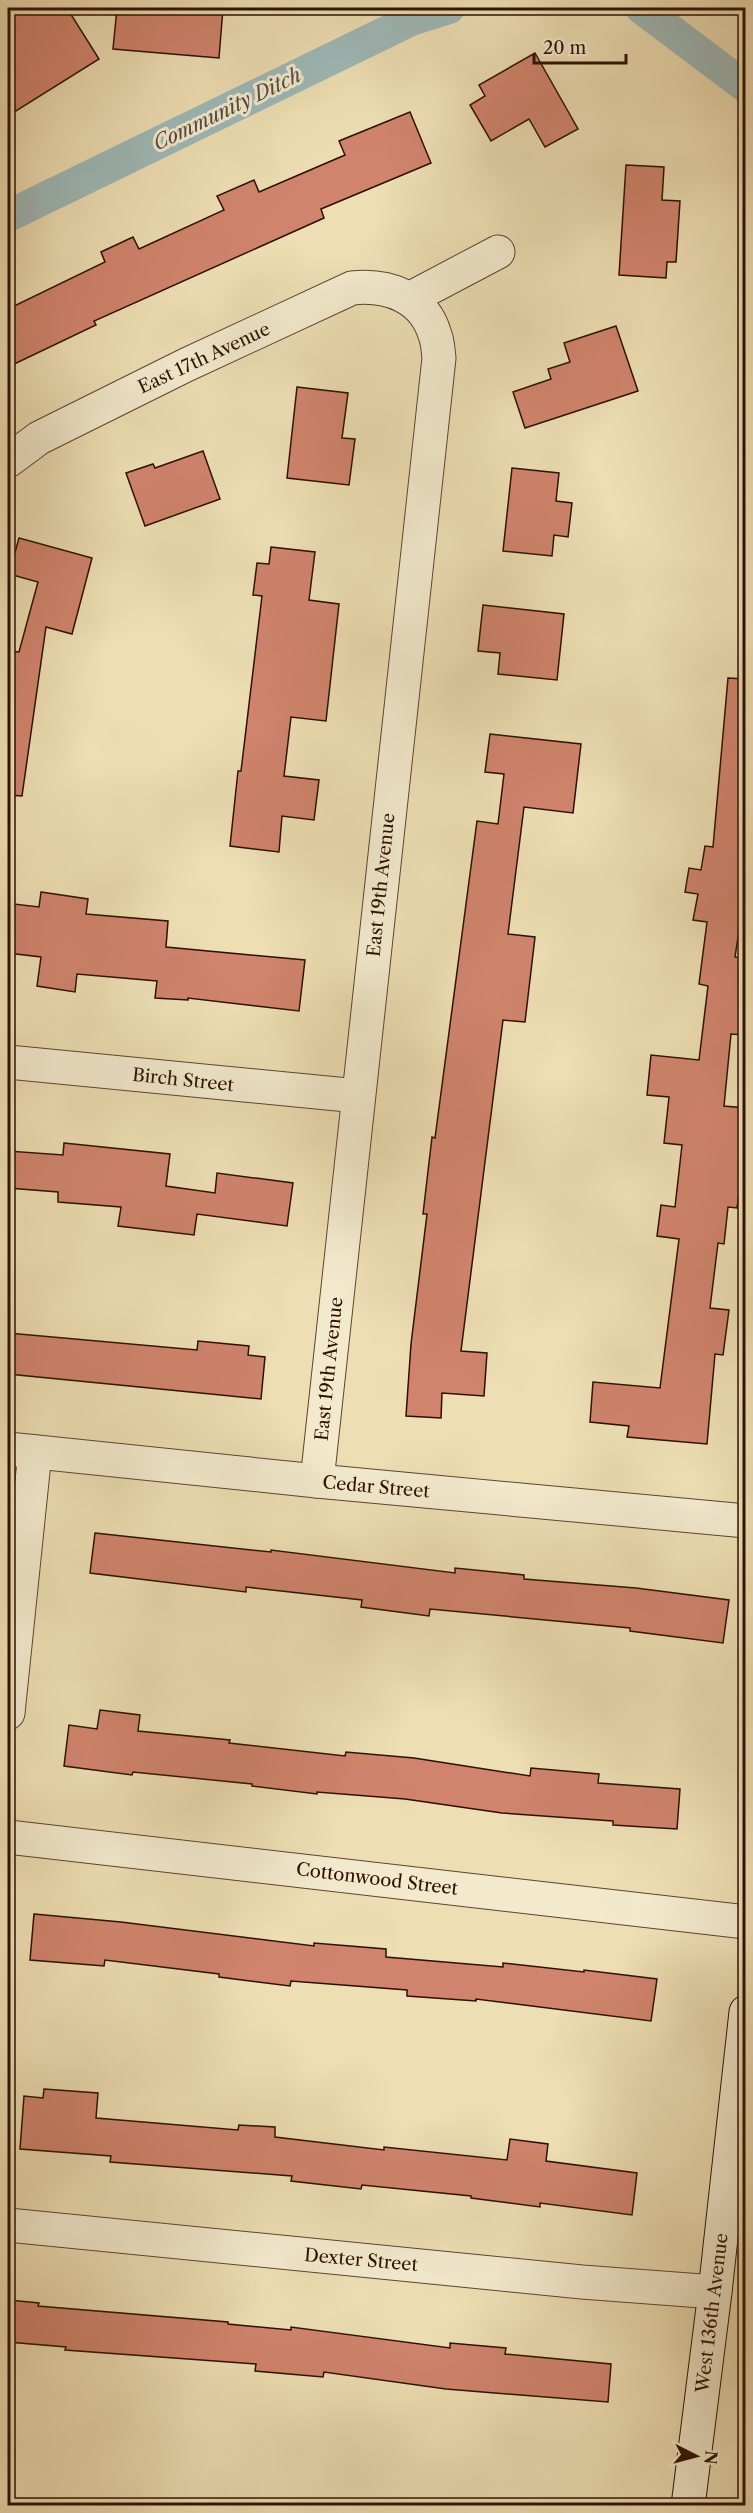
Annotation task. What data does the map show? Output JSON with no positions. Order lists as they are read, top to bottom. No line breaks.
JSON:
{"streets":{"street":["East 17th Avenue","East 19th Avenue","Birch Street","Cedar Street","Cottonwood Street","Dexter Street","West 136th Avenue"]},"crossings":[["East 17th Avenue","East 19th Avenue"],["East 19th Avenue","Birch Street"],["East 19th Avenue","Cedar Street"],["Dexter Street","West 136th Avenue"]],"water":["Community Ditch"],"scale_bar":"20 m","north":"right"}
